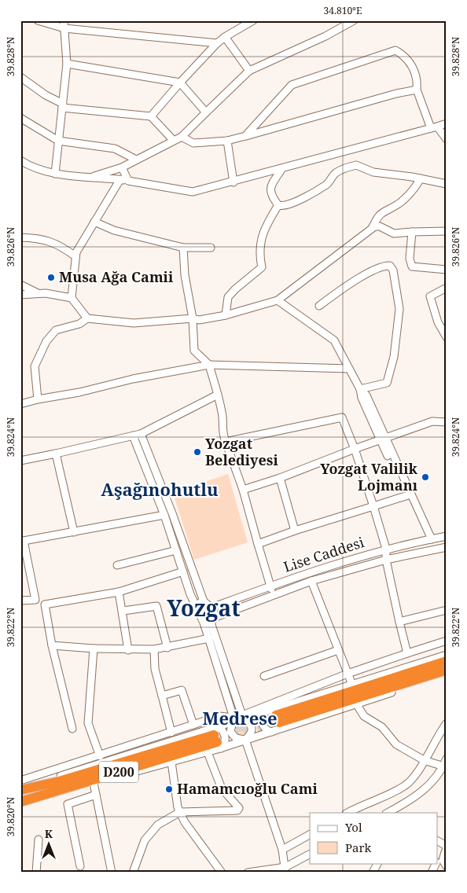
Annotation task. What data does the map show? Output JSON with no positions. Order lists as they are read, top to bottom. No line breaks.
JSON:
{"streets":{"highway":["D200"],"street":["Lise Caddesi"]},"districts":["Aşağınohutlu","Yozgat","Medrese"],"places":["Musa Ağa Camii","Yozgat Belediyesi","Yozgat Valilik Lojmanı","Hamamcıoğlu Cami"],"legend":["Yol","Park"],"north":"top","coordinates":["34.810°E","39.828°N","39.826°N","39.824°N","39.822°N","39.820°N"]}
